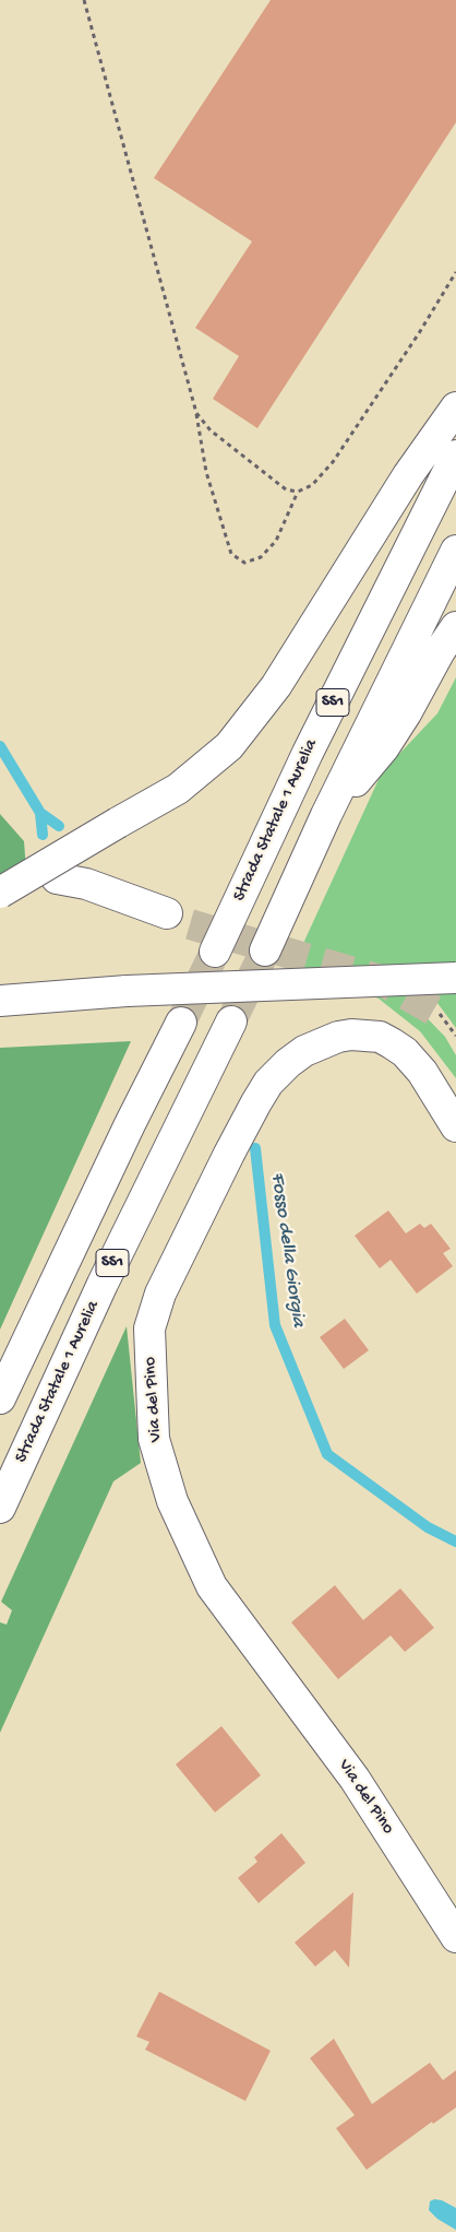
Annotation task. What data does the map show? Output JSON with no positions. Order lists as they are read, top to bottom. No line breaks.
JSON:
{"streets":{"main road":["SS1","Strada Statale 1 Aurelia","Via del Pino"]},"water":["Fosso della Giorgia"]}
